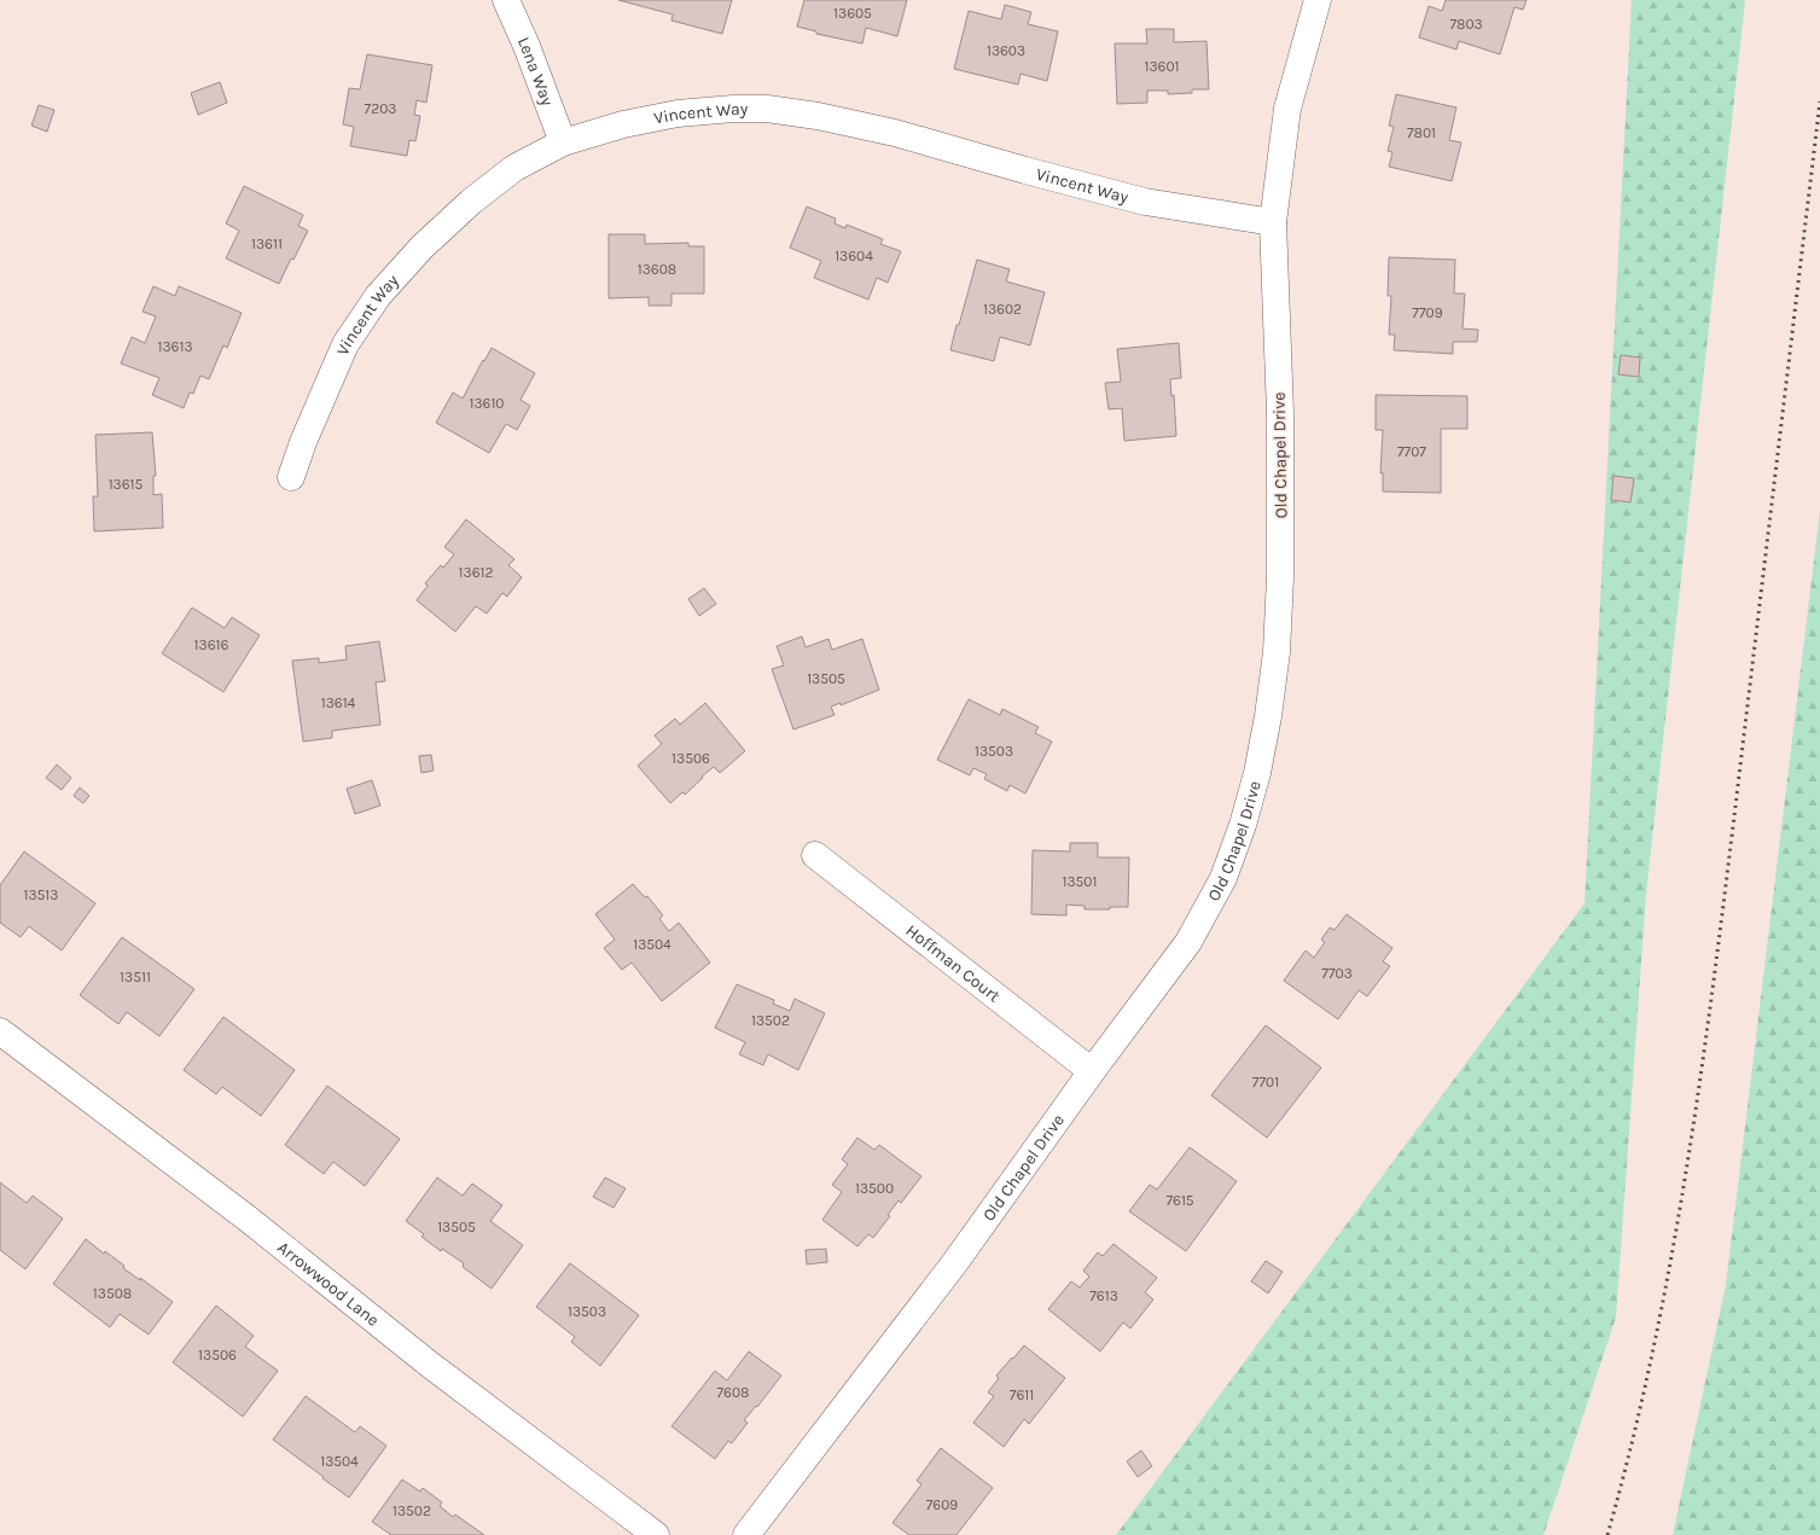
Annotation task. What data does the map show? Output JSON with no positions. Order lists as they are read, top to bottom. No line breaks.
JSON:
{"streets":{"street":["Lena Way","Vincent Way","Old Chapel Drive","Hoffman Court","Arrowwood Lane"]},"crossings":[["Lena Way","Vincent Way"],["Vincent Way","Old Chapel Drive"],["Old Chapel Drive","Hoffman Court"]],"house_numbers":["13605","7803","13603","13601","7203","7801","13611","13604","13608","13602","7709","13613","13610","7707","13615","13612","13616","13505","13614","13503","13506","13501","13513","13504","7703","13511","13502","7701","13500","7615","13505","13508","7613","13503","13506","7608","7611","13504","7609","13502"]}
